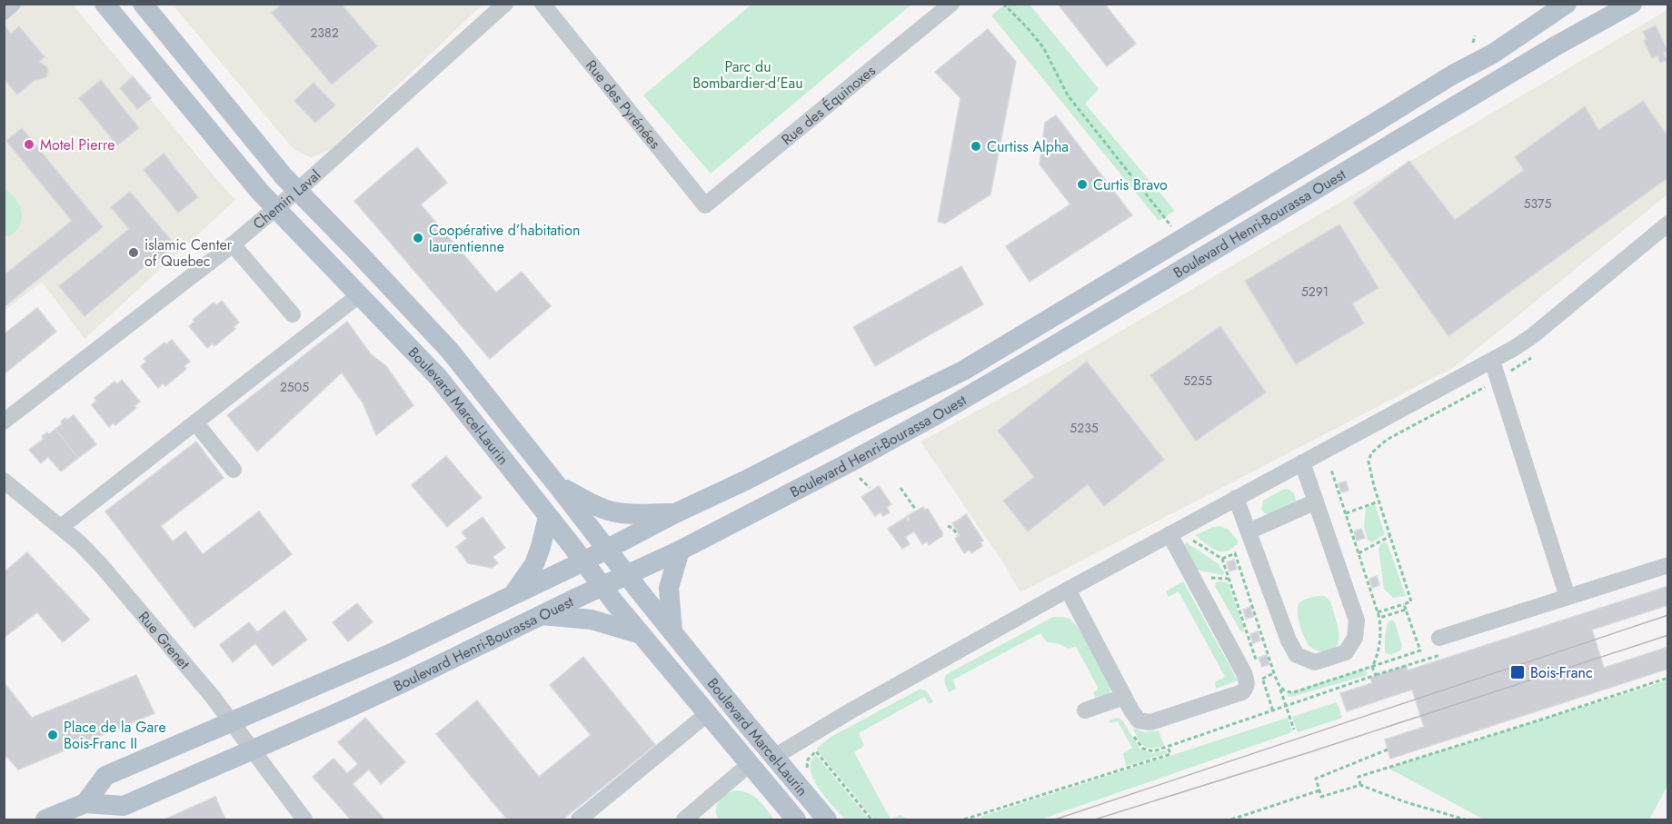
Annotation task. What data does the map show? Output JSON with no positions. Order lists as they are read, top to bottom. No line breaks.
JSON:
{"streets":{"main road":["Boulevard Henri-Bourassa Ouest","Boulevard Marcel-Laurin"],"street":["Rue des Pyrénées","Rue des Équinoxes","Chemin Laval","Rue Grenet"]},"crossings":[["Rue des Pyrénées","Rue des Équinoxes"],["Chemin Laval","Boulevard Marcel-Laurin"],["Boulevard Henri-Bourassa Ouest","Boulevard Marcel-Laurin"],["Boulevard Henri-Bourassa Ouest","Rue Grenet"]],"parks":["Parc du Bombardier-d'Eau"],"places":{"other":["Motel Pierre","Curtiss Alpha","Curtis Bravo","Coopérative d’habitation laurentienne","islamic Center of Quebec","Place de la Gare Bois-Franc II"],"transit":["Bois-Franc"]},"house_numbers":["2382","5375","5291","5255","2505","5235"]}
